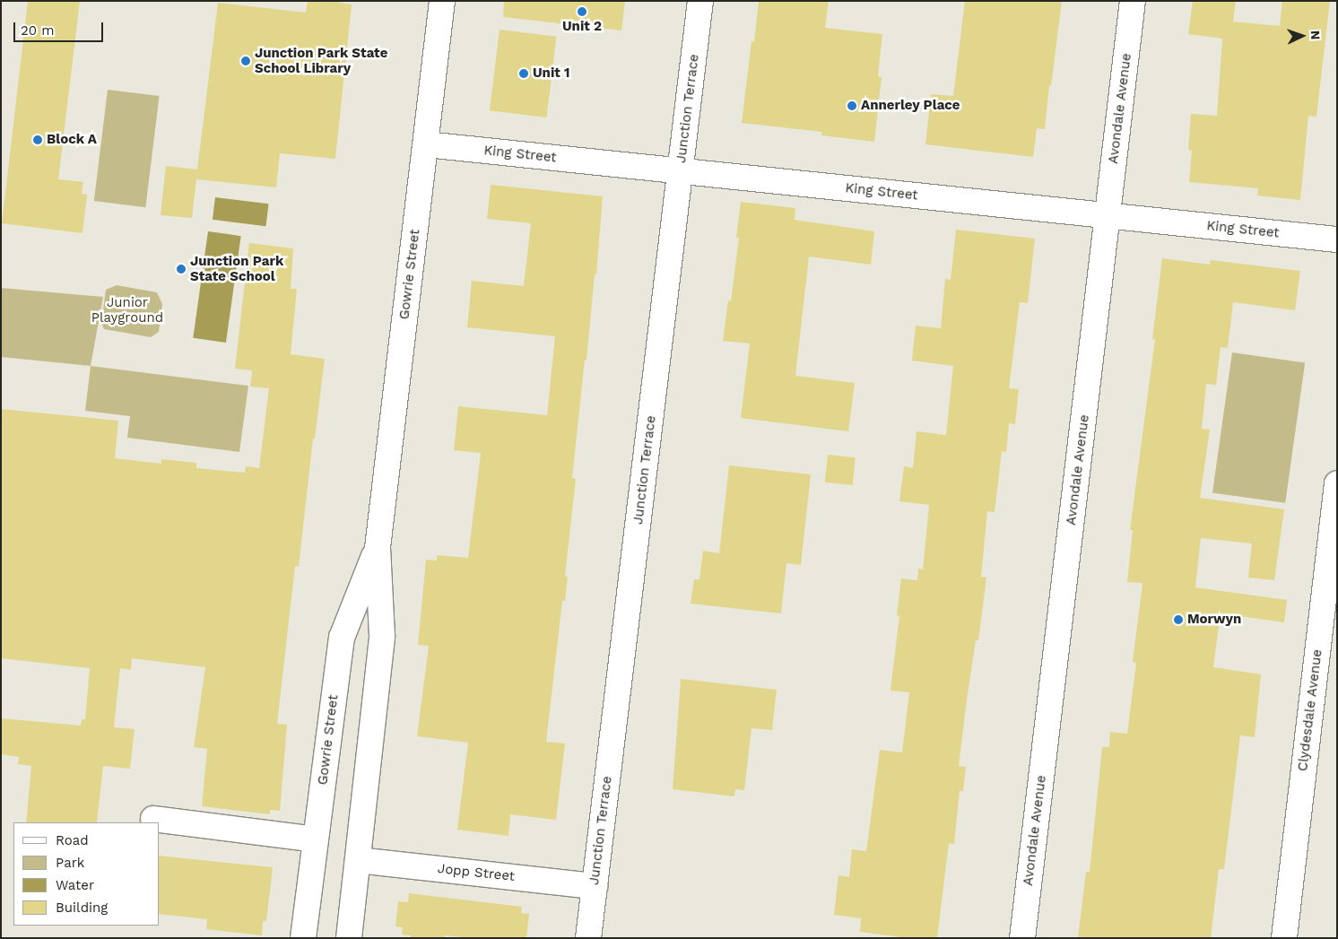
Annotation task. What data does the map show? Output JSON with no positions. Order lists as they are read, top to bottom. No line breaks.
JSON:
{"streets":{"street":["Junction Terrace","Avondale Avenue","King Street","Gowrie Street","Clydesdale Avenue","Jopp Street"]},"crossings":[["Junction Terrace","King Street"],["Junction Terrace","Jopp Street"],["Avondale Avenue","King Street"],["King Street","Gowrie Street"],["Gowrie Street","Jopp Street"]],"parks":["Junior Playground"],"places":["Unit 2","Junction Park State School Library","Unit 1","Annerley Place","Block A","Junction Park State School","Morwyn"],"legend":["Road","Park","Water","Building"],"scale_bar":"20 m","north":"right"}
